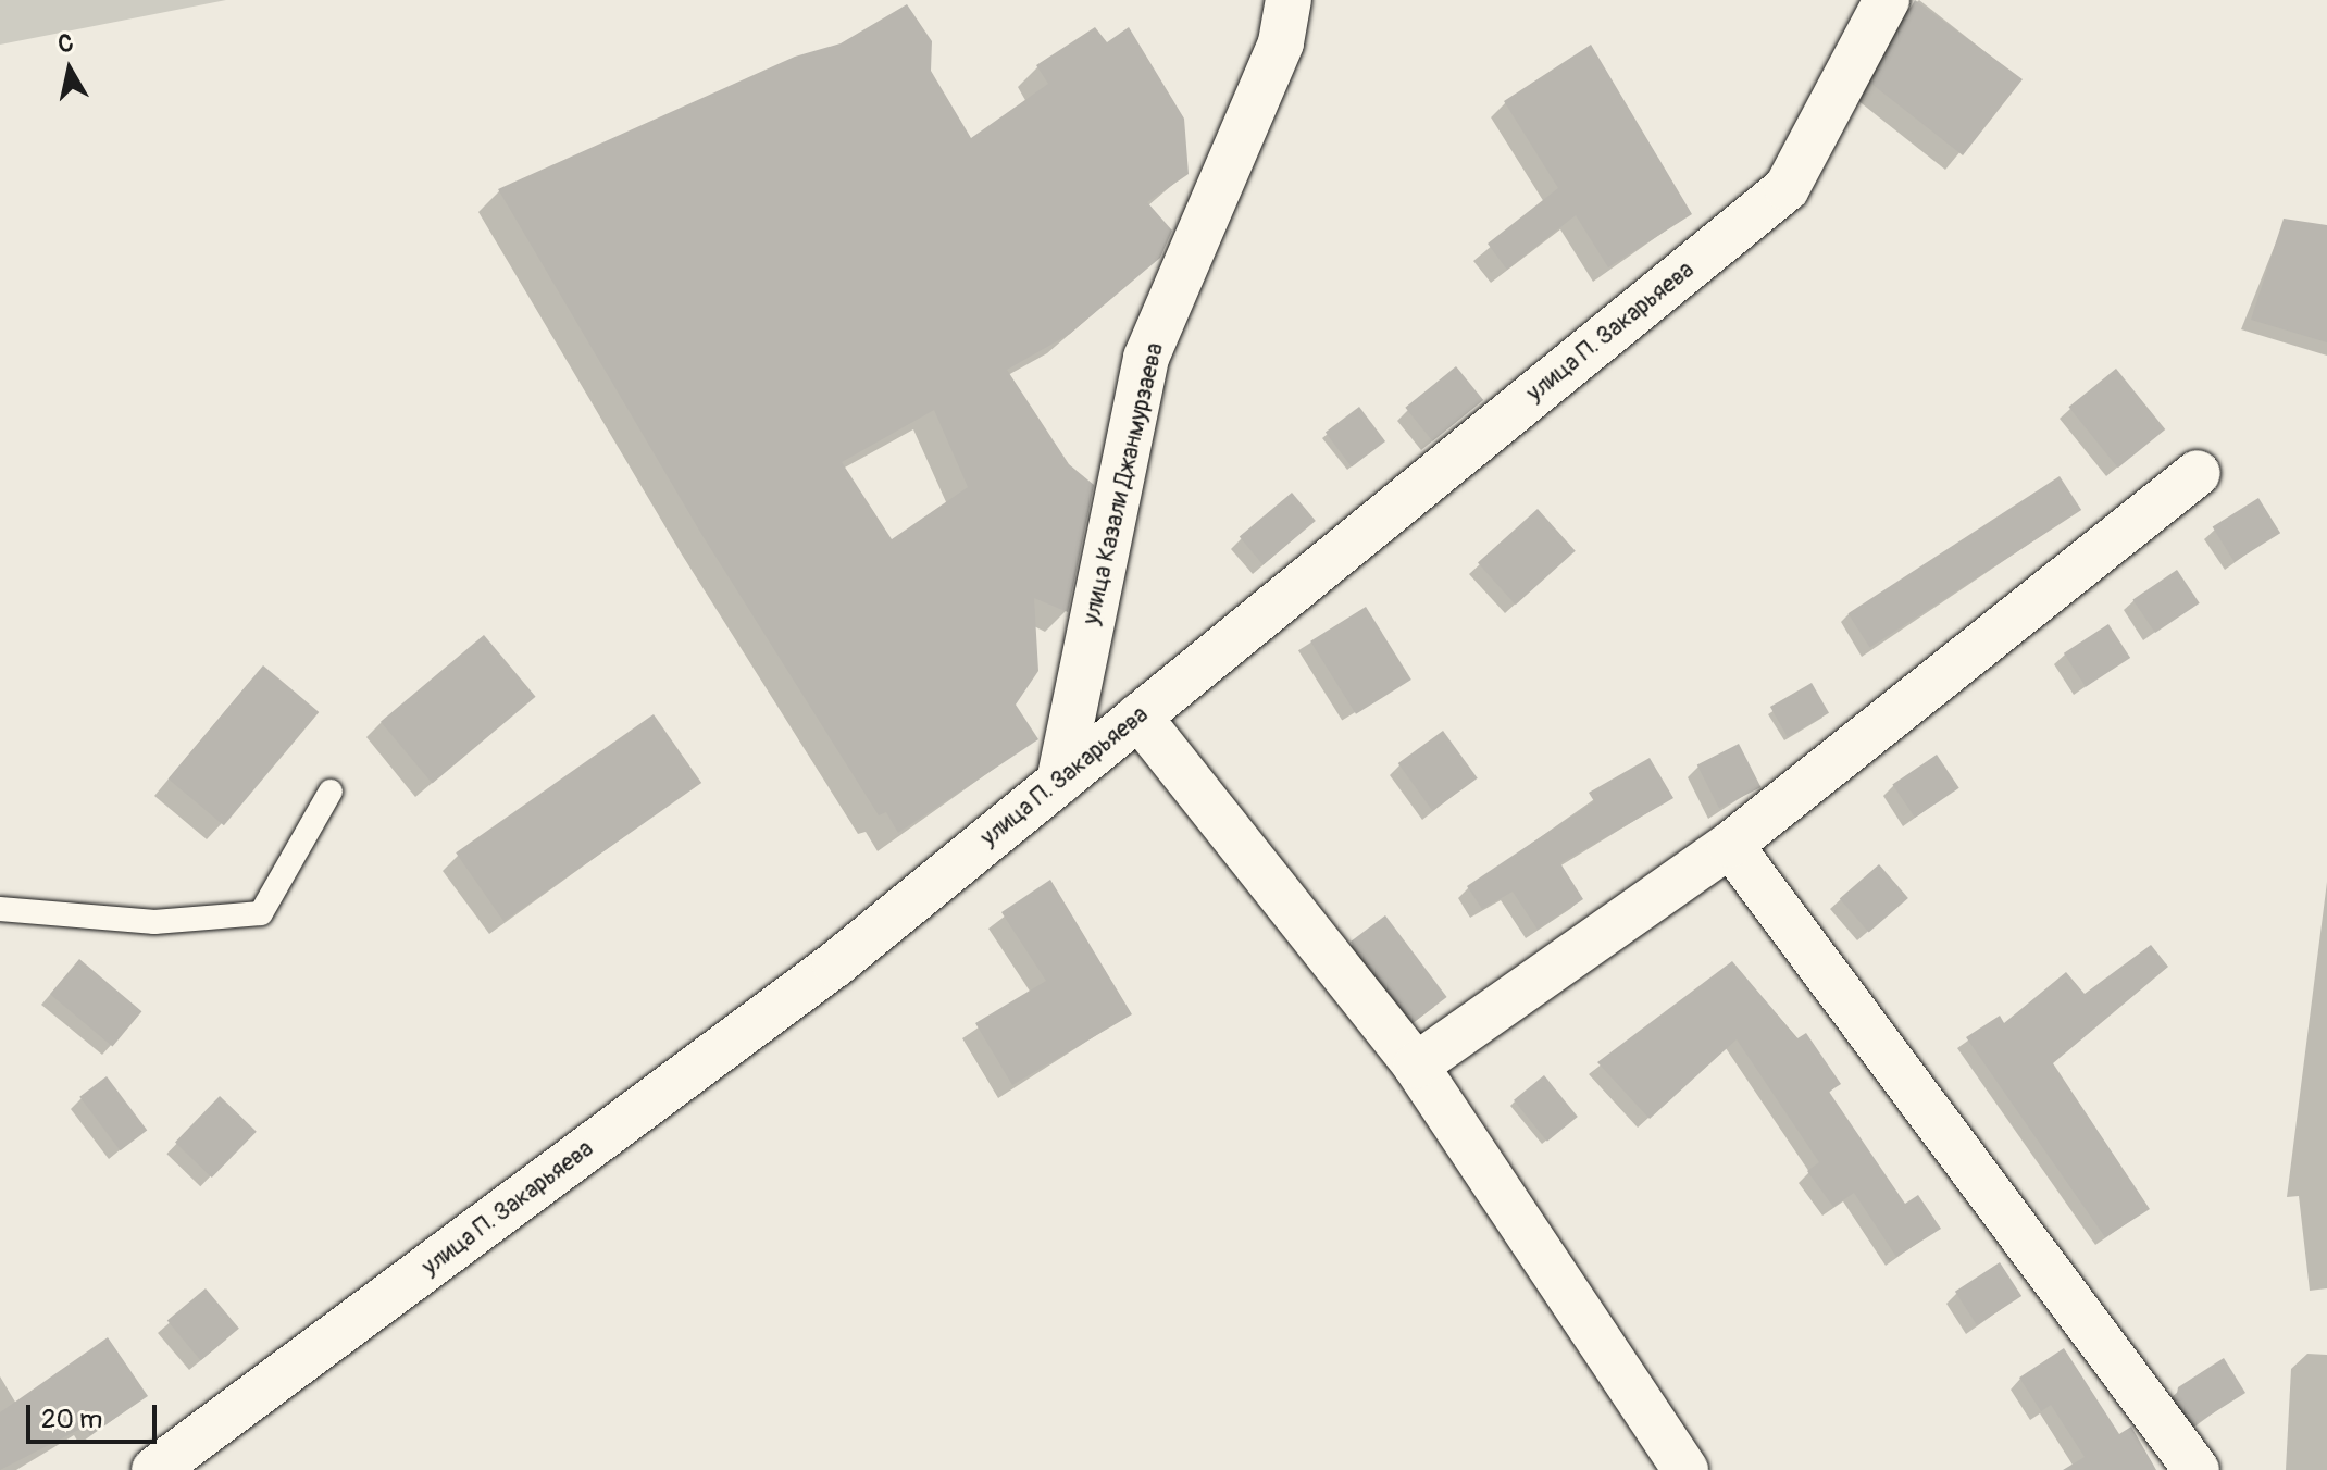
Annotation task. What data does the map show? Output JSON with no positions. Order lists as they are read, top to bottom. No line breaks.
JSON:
{"streets":{"street":["улица П. Закарьяева","улица Казали Джанмурзаева"]},"crossings":[["улица П. Закарьяева","улица Казали Джанмурзаева"]],"scale_bar":"20 m","north":"top"}
